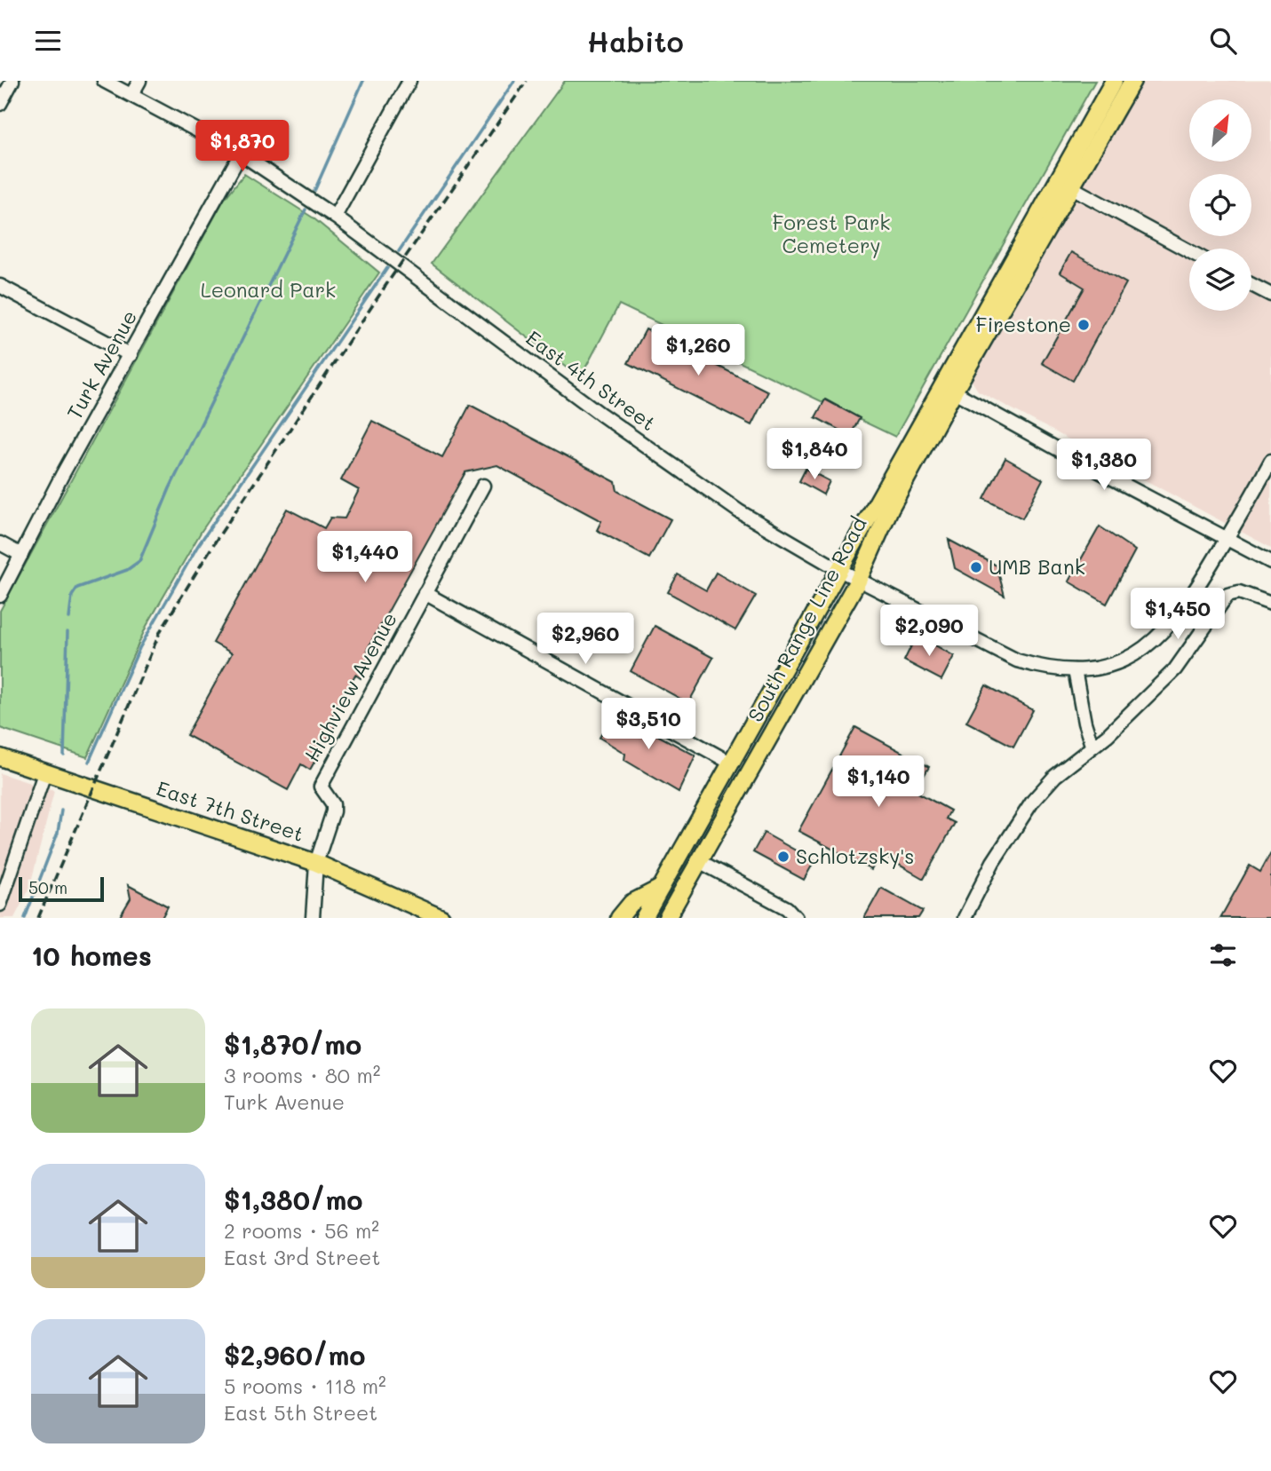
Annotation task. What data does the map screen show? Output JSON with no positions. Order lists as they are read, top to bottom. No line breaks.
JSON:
{"streets":{"main road":["South Range Line Road","East 7th Street"],"street":["Turk Avenue","East 4th Street","Highview Avenue"]},"crossings":[["Turk Avenue","East 4th Street"],["East 4th Street","South Range Line Road"],["Highview Avenue","East 7th Street"]],"parks":["Forest Park Cemetery","Leonard Park"],"places":["Firestone","UMB Bank","Schlotzsky's"],"scale_bar":"50 m","north":"top right","page":{"header":"Habito","price":["$1,870","$1,260","$1,840","$1,380","$1,440","$1,450","$2,090","$2,960","$3,510","$1,140"],"scale":"50 m","heading":"10 homes","list":[{"name":"$1,870/mo","note":"3 rooms · 80 m² · Turk Avenue"},{"name":"$1,380/mo","note":"2 rooms · 56 m² · East 3rd Street"},{"name":"$2,960/mo","note":"5 rooms · 118 m² · East 5th Street"}]}}
